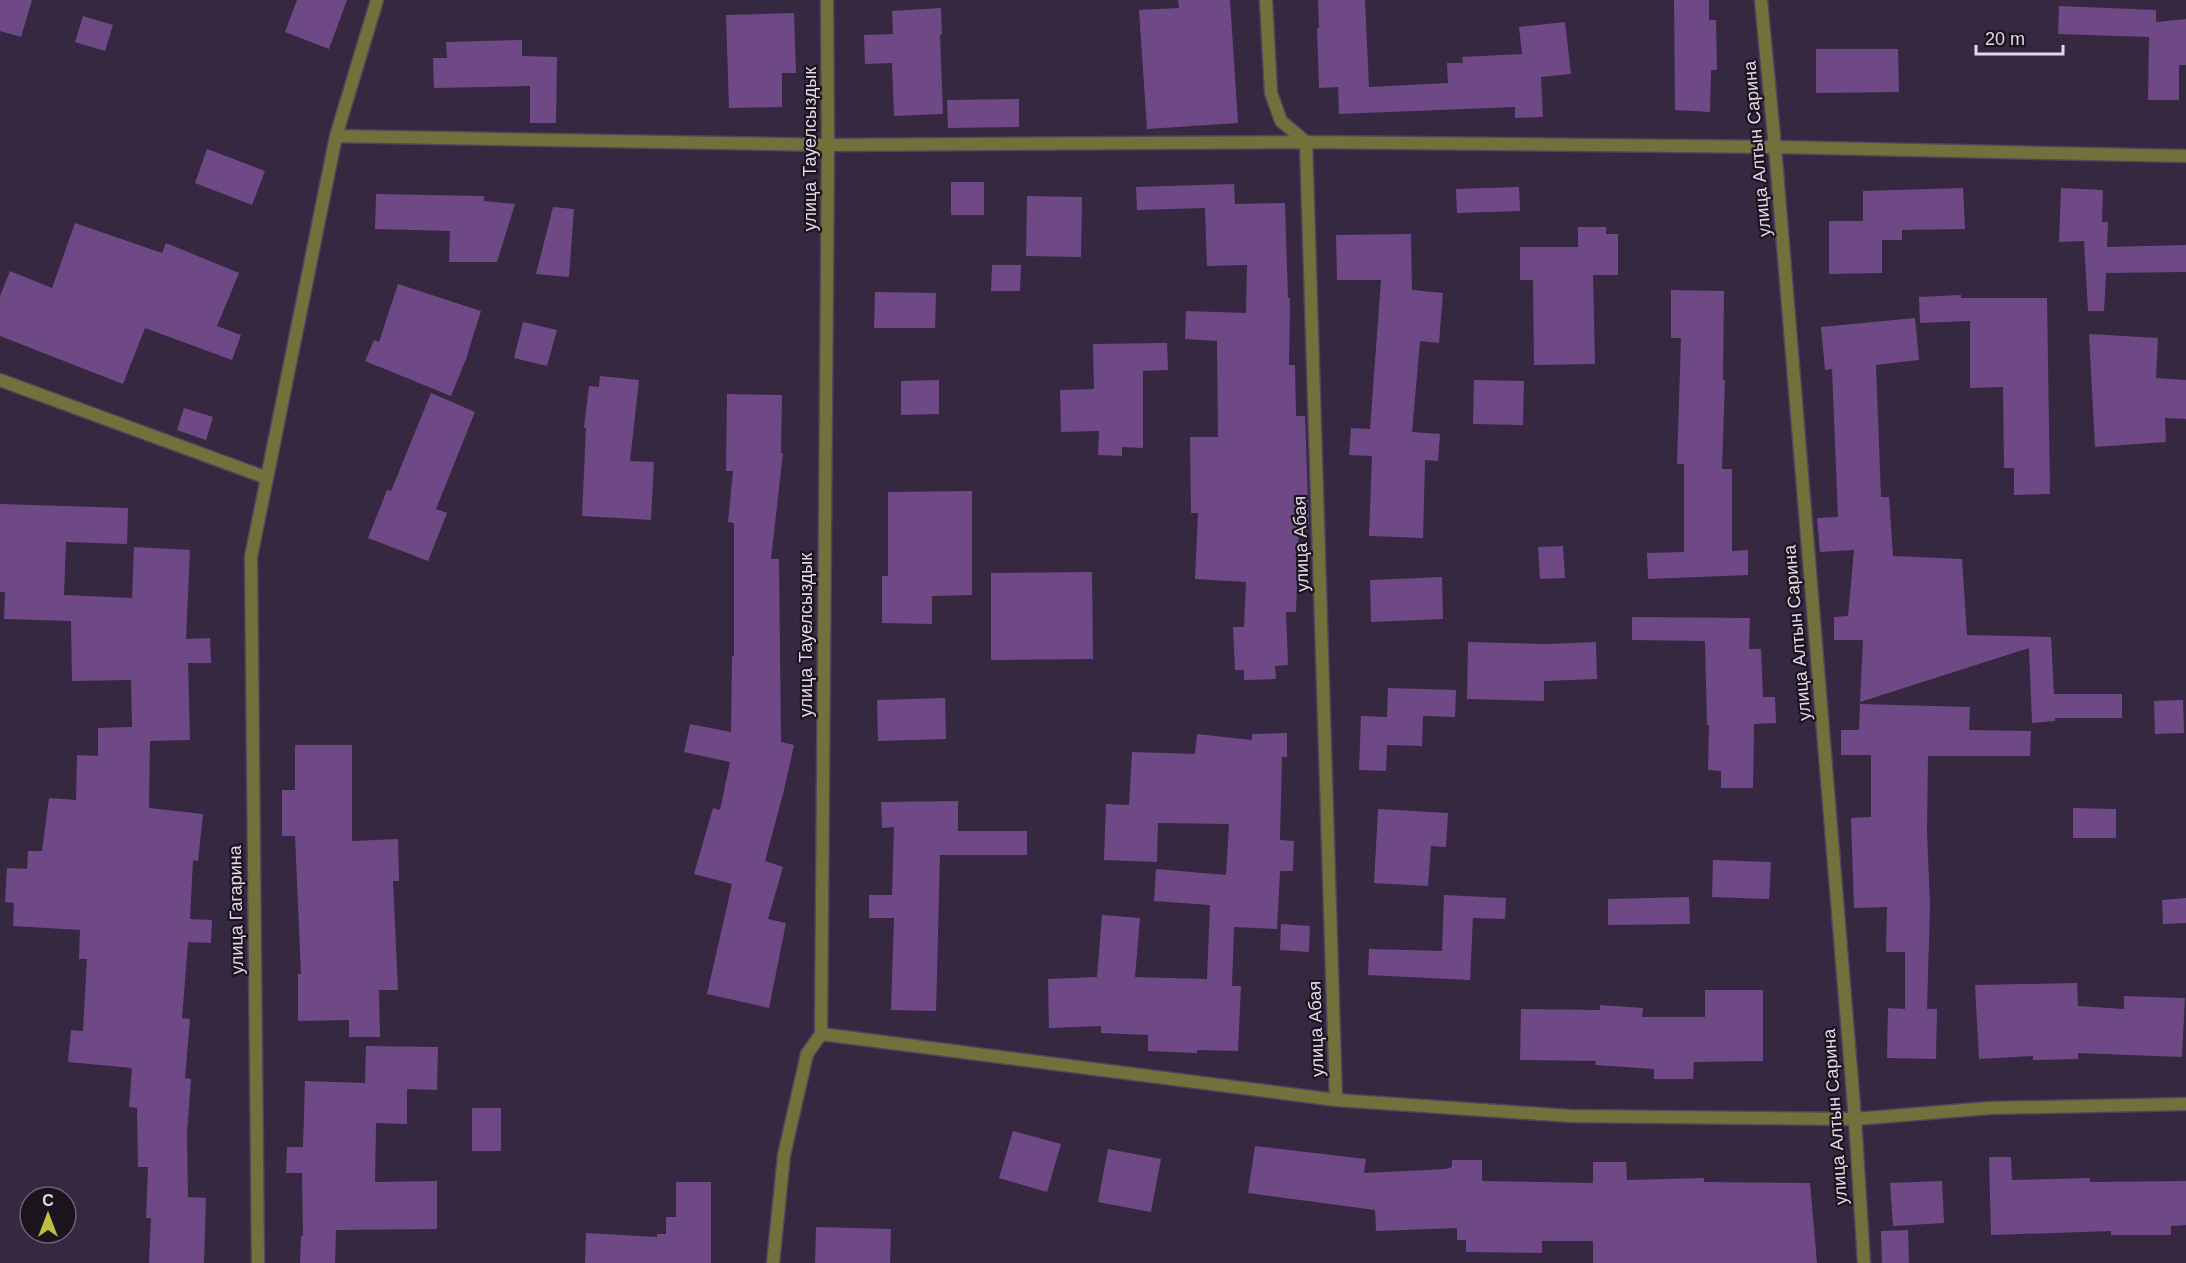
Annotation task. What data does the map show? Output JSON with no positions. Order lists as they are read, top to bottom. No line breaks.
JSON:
{"streets":{"street":["улица Тауелсыздык","улица Алтын Сарина","улица Абая","улица Гагарина"]},"scale_bar":"20 m","north":"top"}
